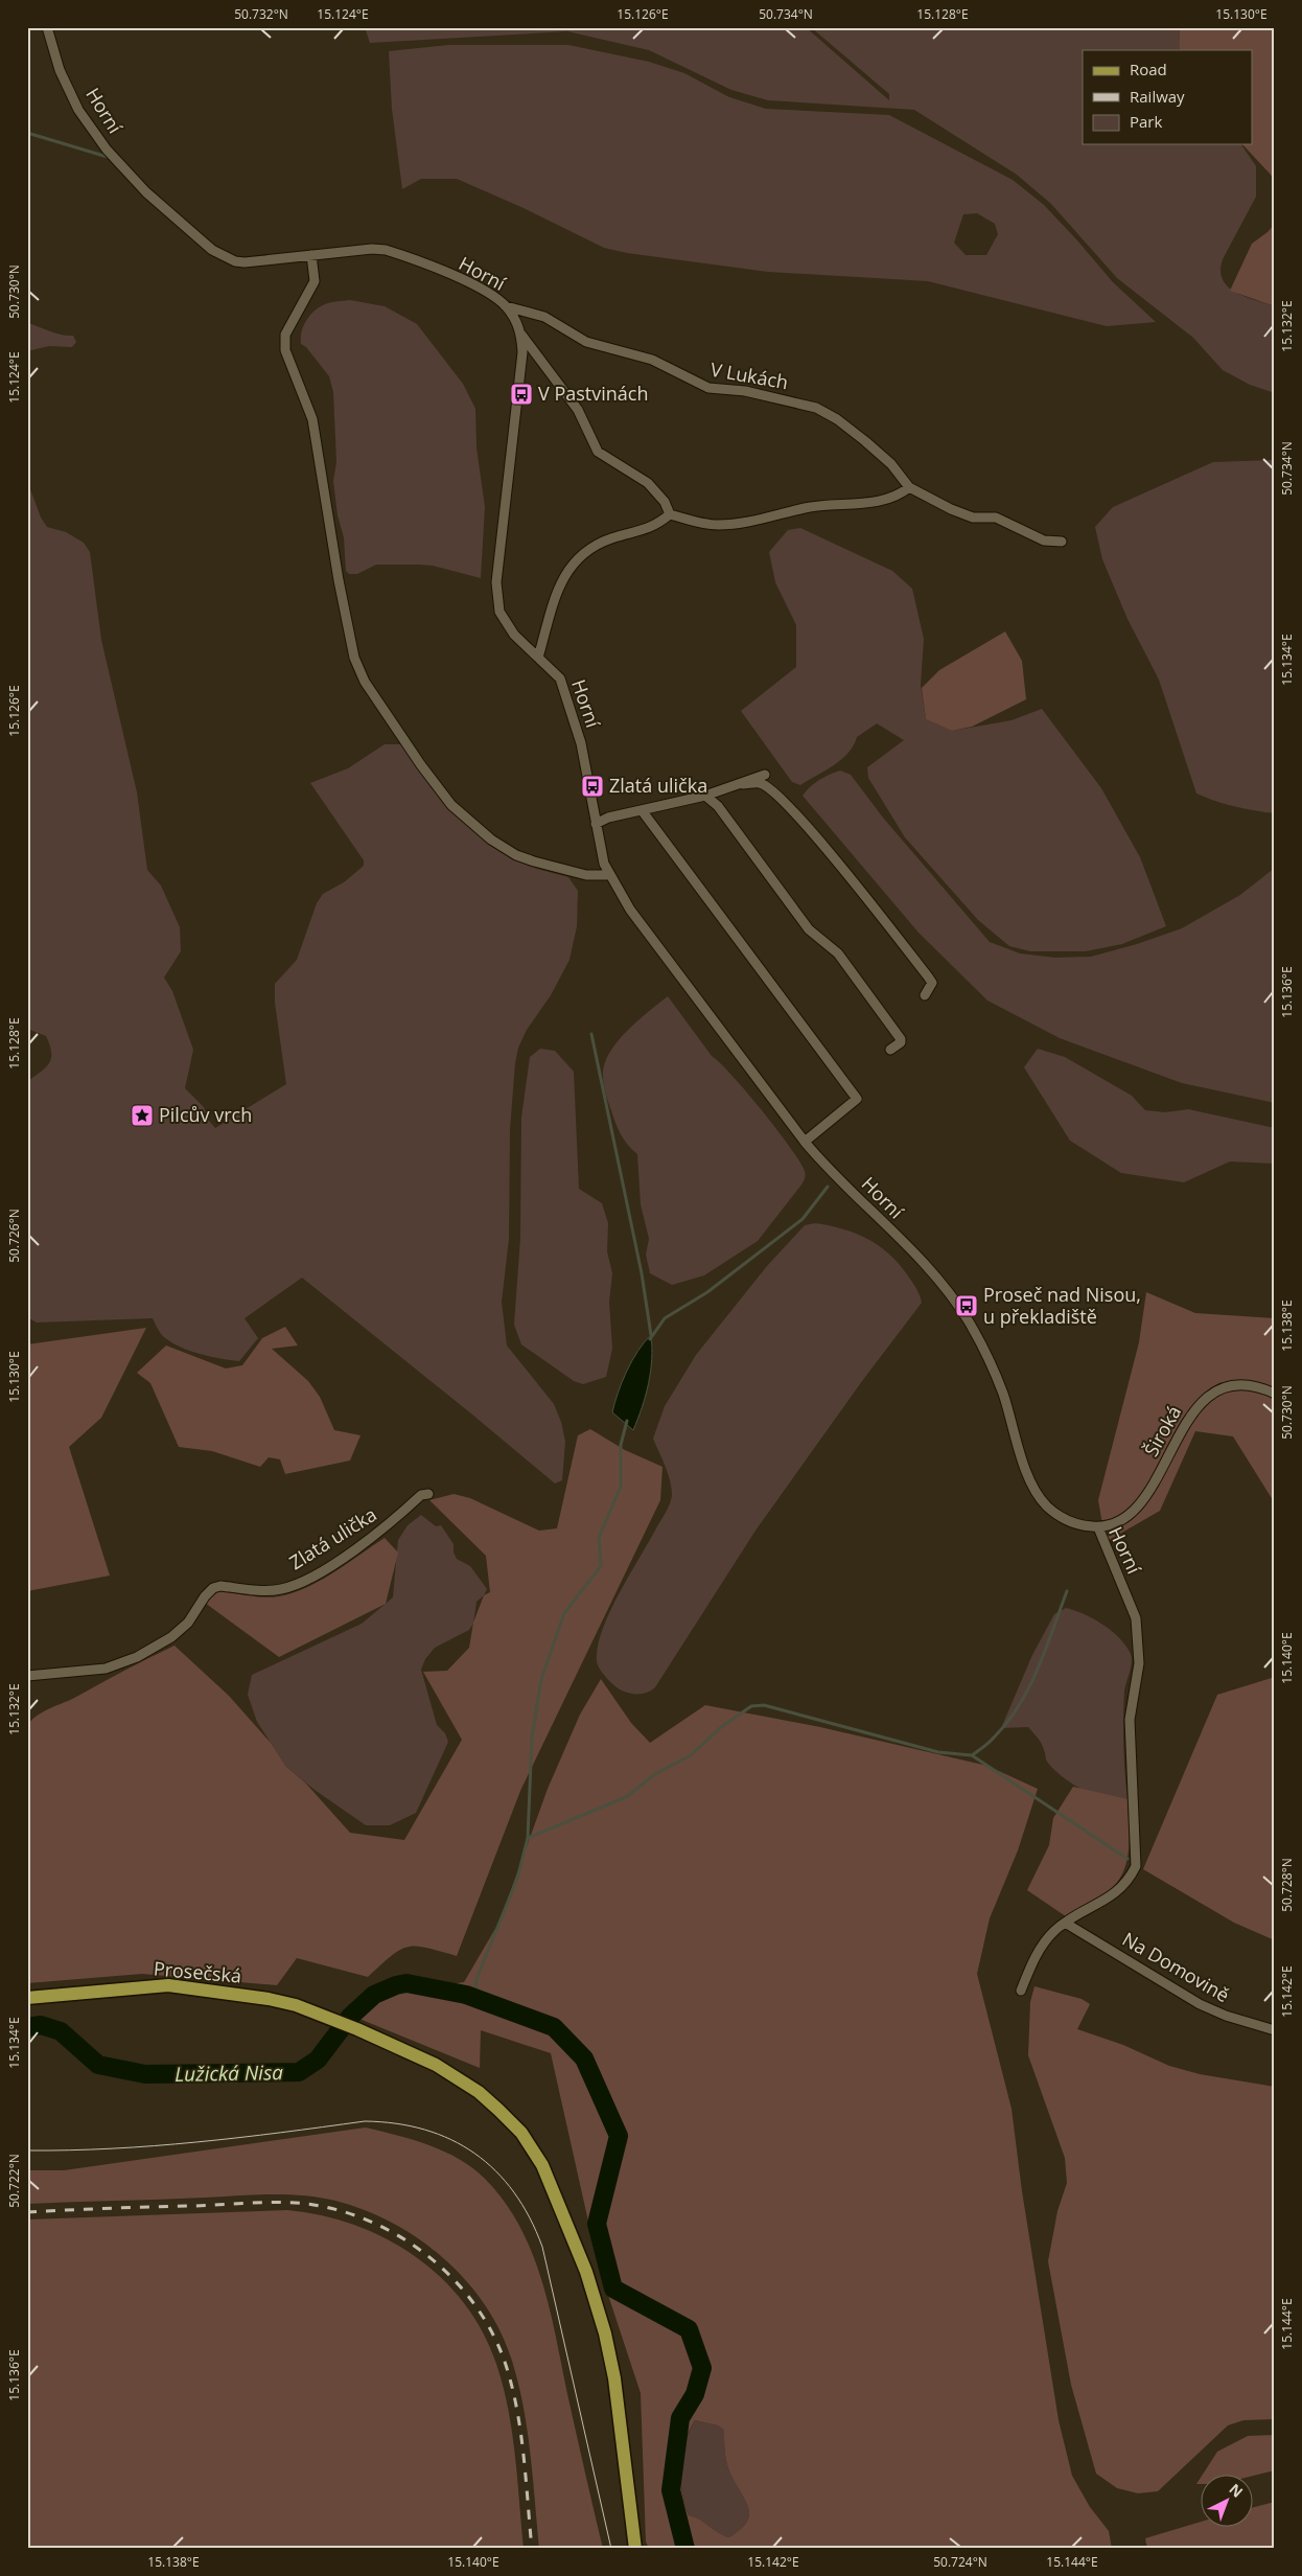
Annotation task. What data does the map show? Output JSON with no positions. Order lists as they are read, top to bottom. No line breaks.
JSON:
{"streets":{"main road":["Prosečská"],"street":["Horní","V Lukách","Široká","Zlatá ulička","Na Domovině"]},"crossings":[["Horní","V Lukách"],["Horní","Široká"],["Horní","Na Domovině"]],"water":["Lužická Nisa"],"places":{"bus stop":["V Pastvinách","Zlatá ulička","Proseč nad Nisou, u překladiště"],"place":["Pilcův vrch"]},"legend":["Road","Railway","Park"],"north":"top right","coordinates":["50.732°N","15.124°E","15.126°E","50.734°N","15.128°E","15.130°E","50.730°N","15.132°E","15.134°E","15.136°E","50.726°N","15.138°E","15.140°E","50.728°N","15.142°E","50.722°N","15.144°E","50.724°N"]}
